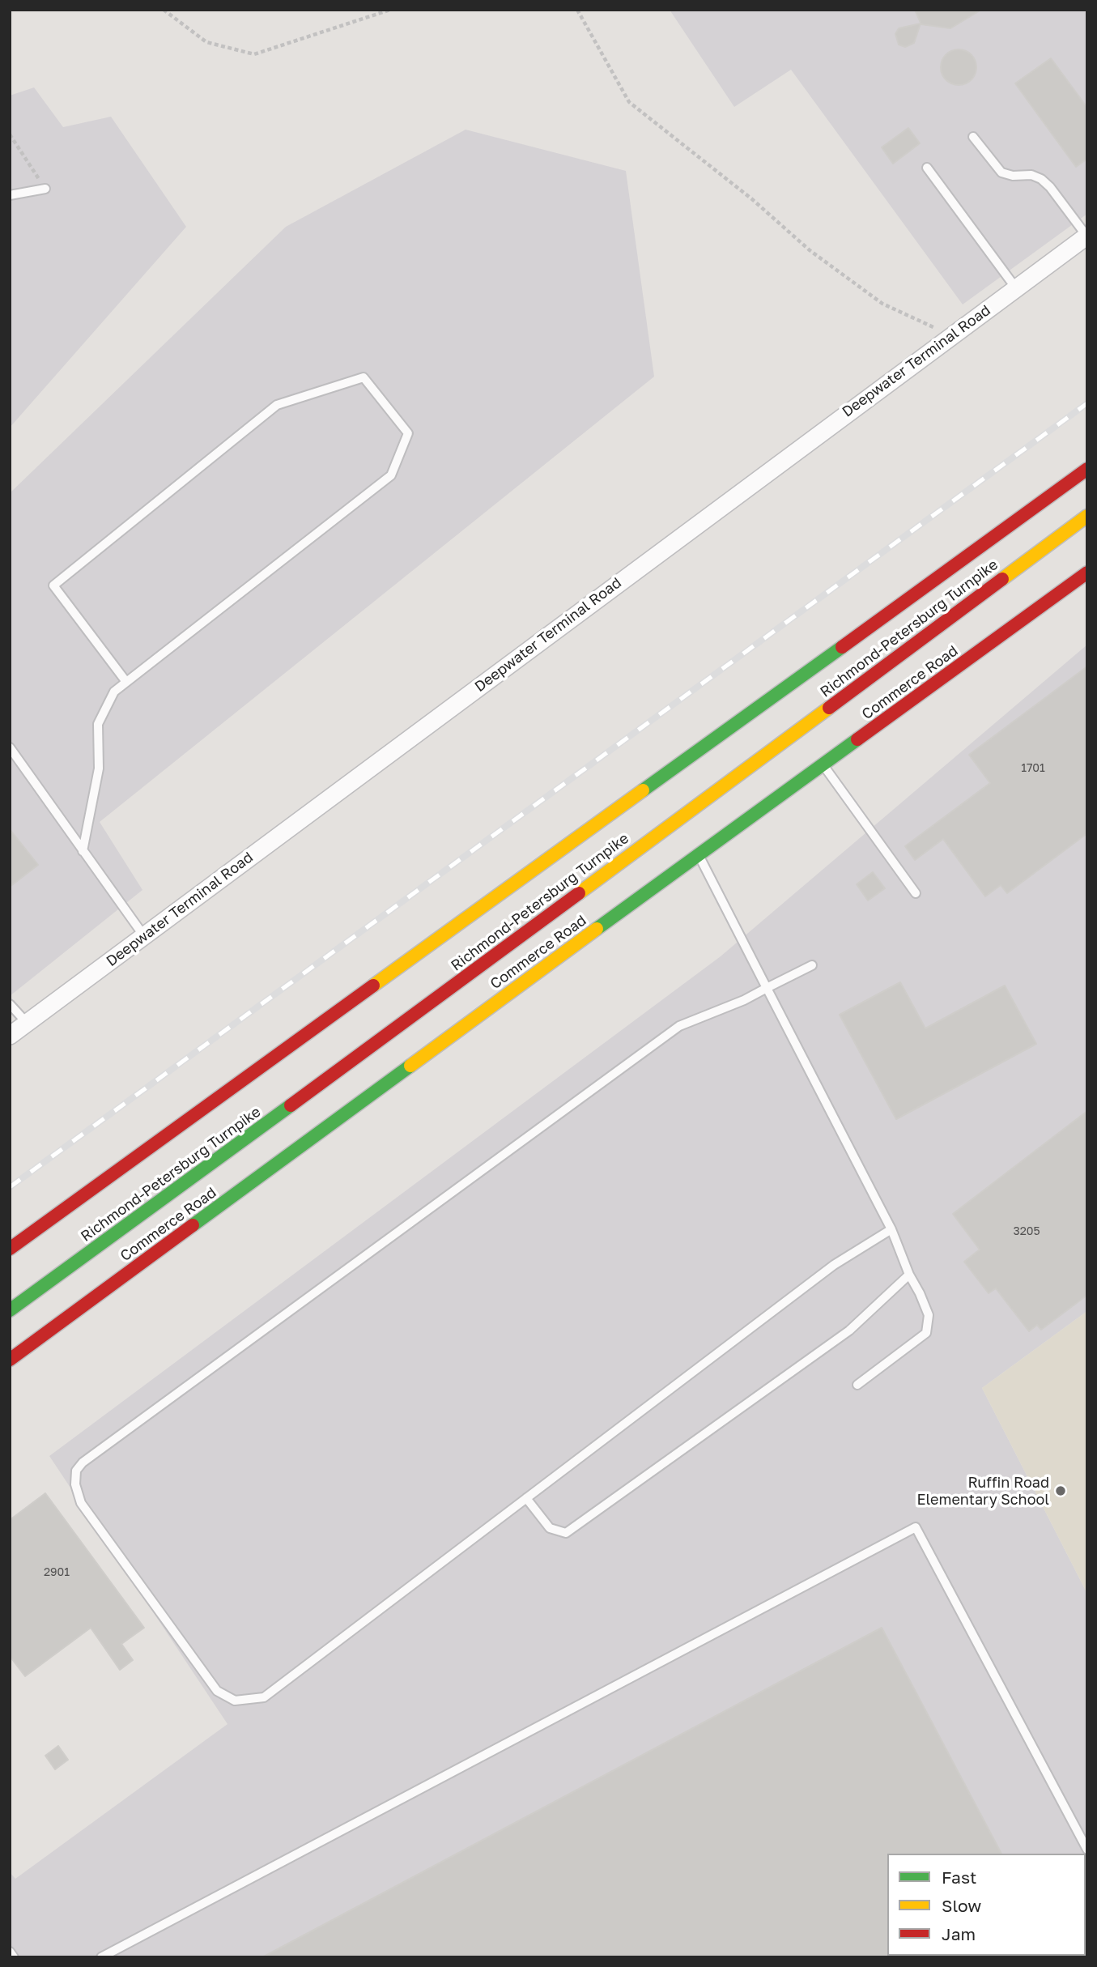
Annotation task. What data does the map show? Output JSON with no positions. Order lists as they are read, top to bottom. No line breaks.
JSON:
{"streets":{"main road":["Richmond-Petersburg Turnpike","Commerce Road"],"street":["Deepwater Terminal Road"]},"places":["Ruffin Road Elementary School"],"house_numbers":["1701","3205","2901"],"legend":["Fast","Slow","Jam"]}
